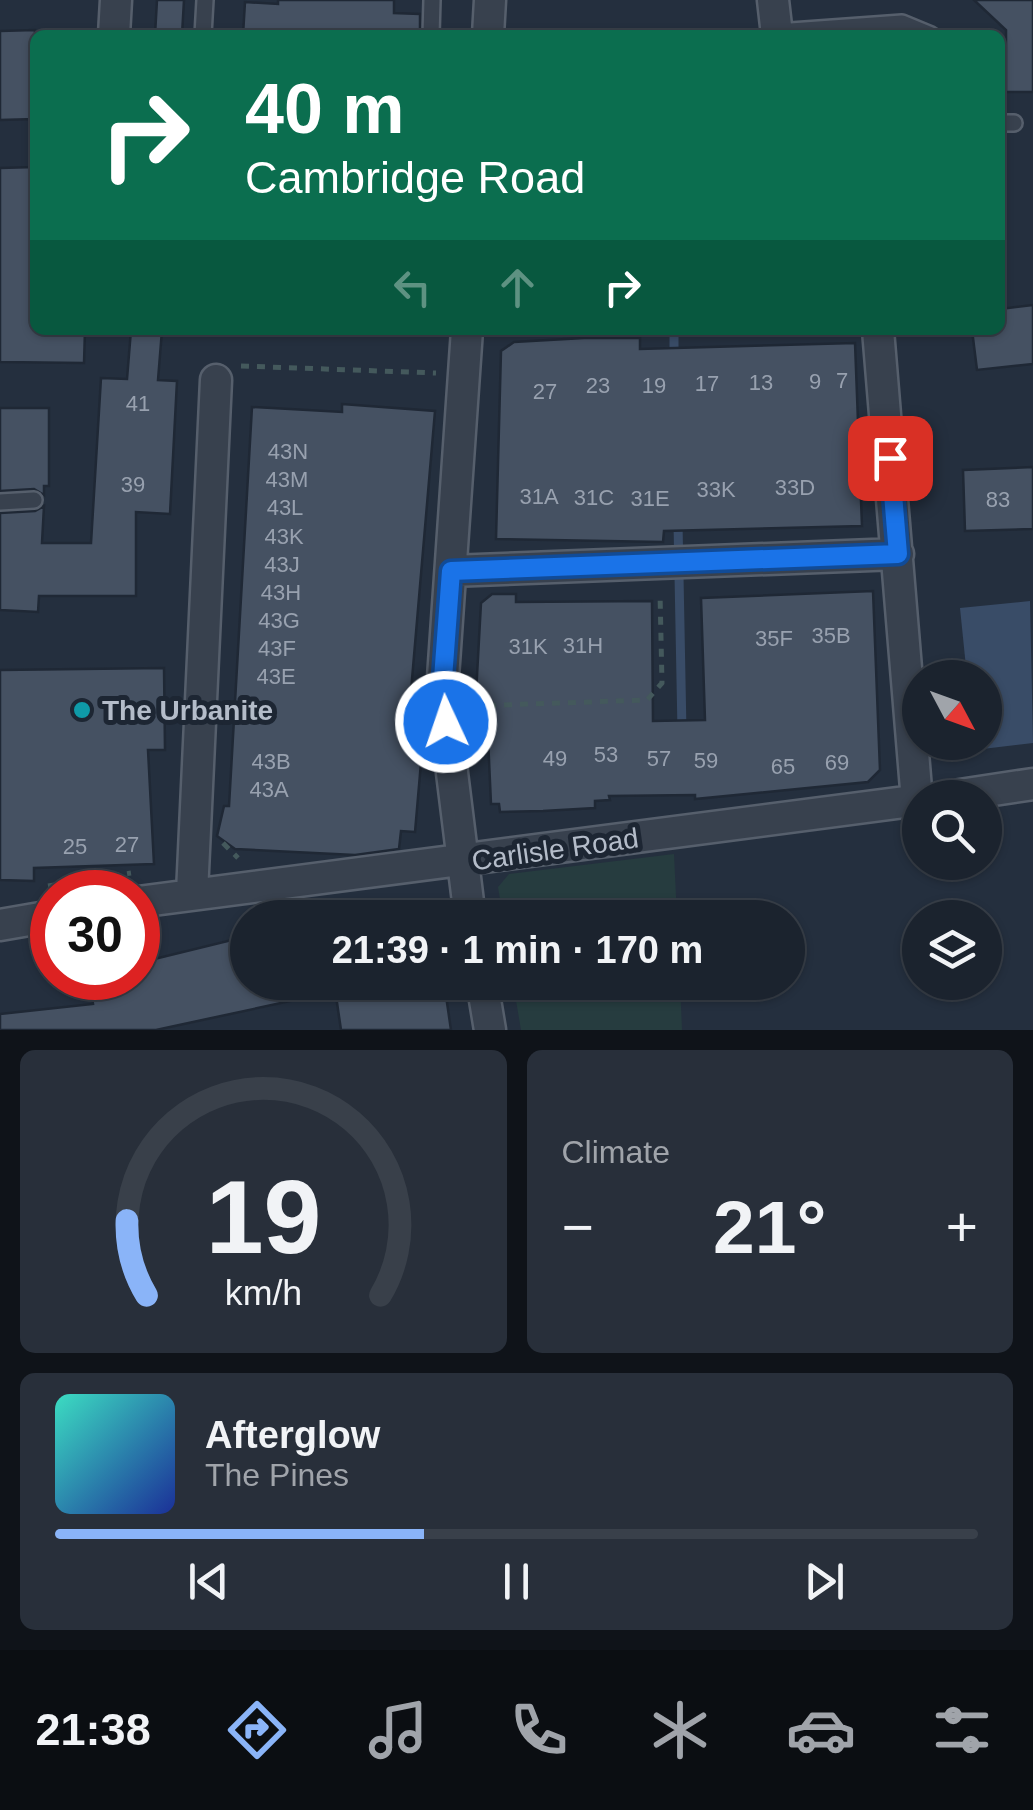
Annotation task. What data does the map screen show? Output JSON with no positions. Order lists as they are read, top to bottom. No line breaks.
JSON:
{"streets":{"street":["Carlisle Road"]},"places":["The Urbanite"],"house_numbers":["7","9","13","17","23","19","27","41","43N","43M","39","33D","33K","31A","31C","31E","83","43L","43K","43J","43H","43G","35B","35F","31H","31K","43F","43E","53","49","57","59","43B","69","65","43A","27","25"],"north":"bottom right","page":{"turn":["40 m","Cambridge Road"],"limit":"30","trip":"21:39 · 1 min · 170 m","tile":"Climate","heat":["−","21°","+"],"song":["Afterglow","The Pines"],"tabs":"21:38","gauge":["19","km/h"]}}
